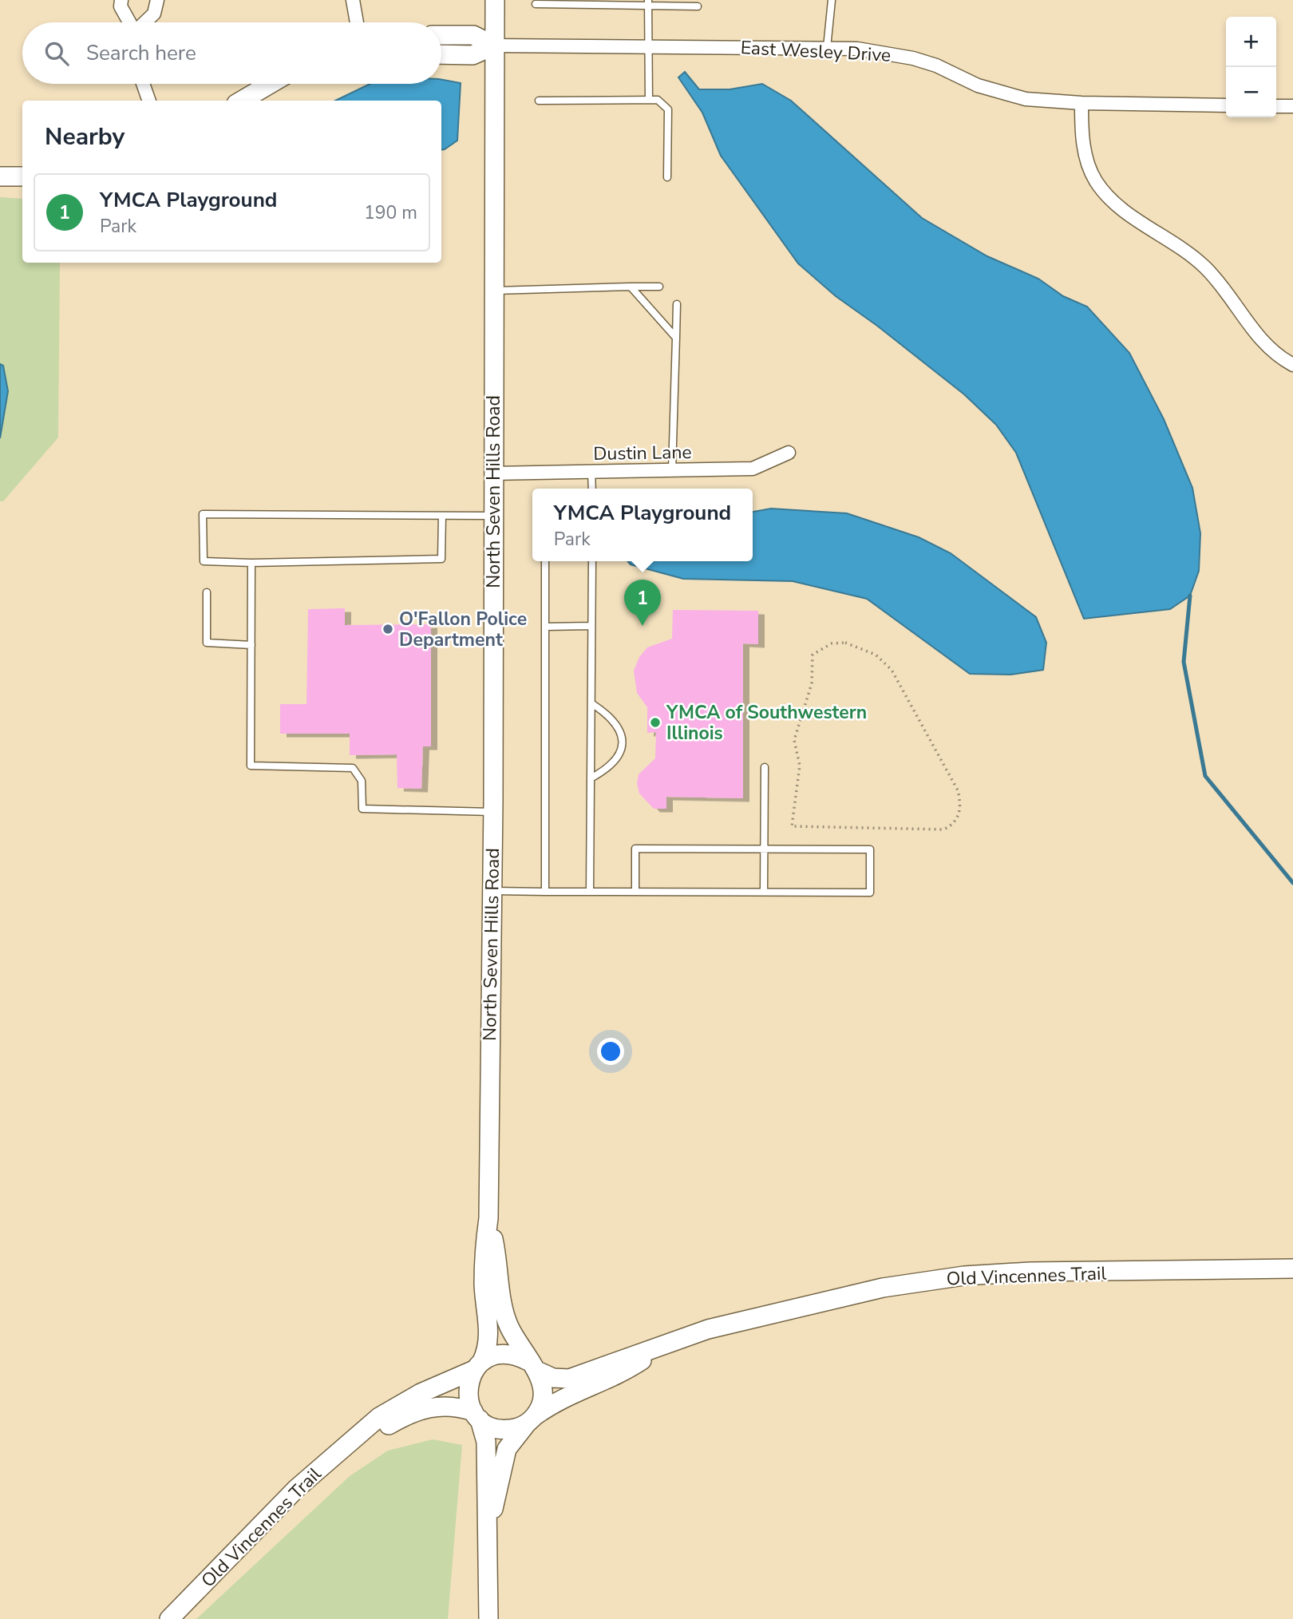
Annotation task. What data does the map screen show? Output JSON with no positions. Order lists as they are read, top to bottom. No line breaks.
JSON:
{"streets":{"street":["East Wesley Drive","Dustin Lane","North Seven Hills Road","Old Vincennes Trail"]},"crossings":[["East Wesley Drive","North Seven Hills Road"],["Dustin Lane","North Seven Hills Road"],["North Seven Hills Road","Old Vincennes Trail"]],"places":["O'Fallon Police Department","YMCA of Southwestern Illinois"],"page":{"map_buttons":["+","−"],"search":"Search here","heading":"Nearby","list":[{"mark":"1","name":"YMCA Playground","note":"Park","value":"190 m"}],"popup":["YMCA Playground","Park"],"pins":"1"}}
